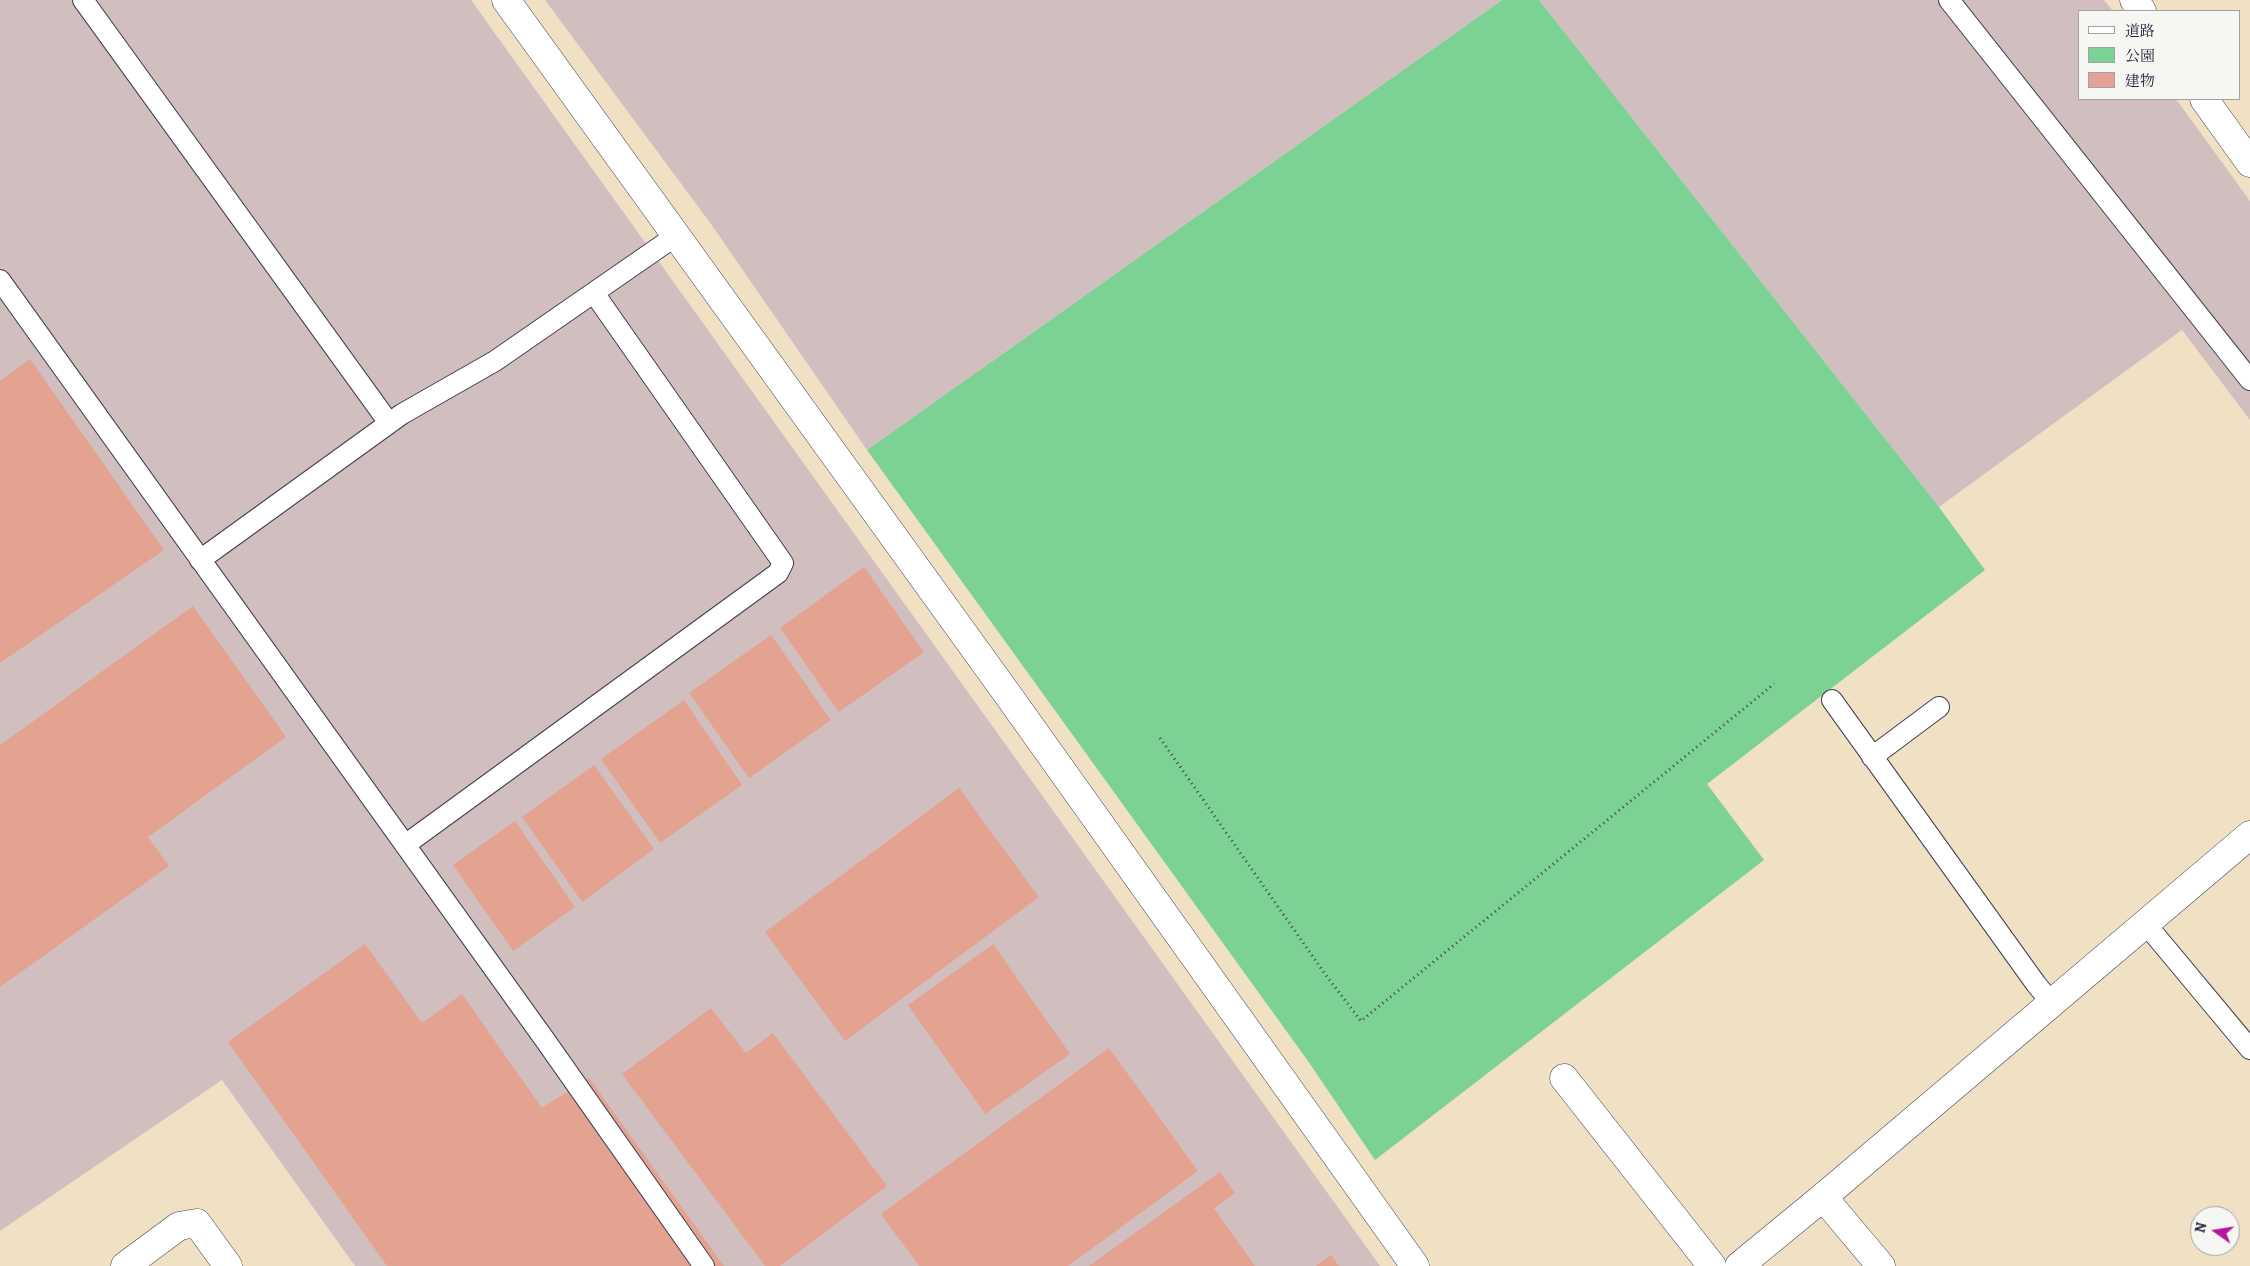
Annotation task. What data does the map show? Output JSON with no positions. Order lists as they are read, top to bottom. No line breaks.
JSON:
{"legend":["道路","公園","建物"],"north":"left"}
